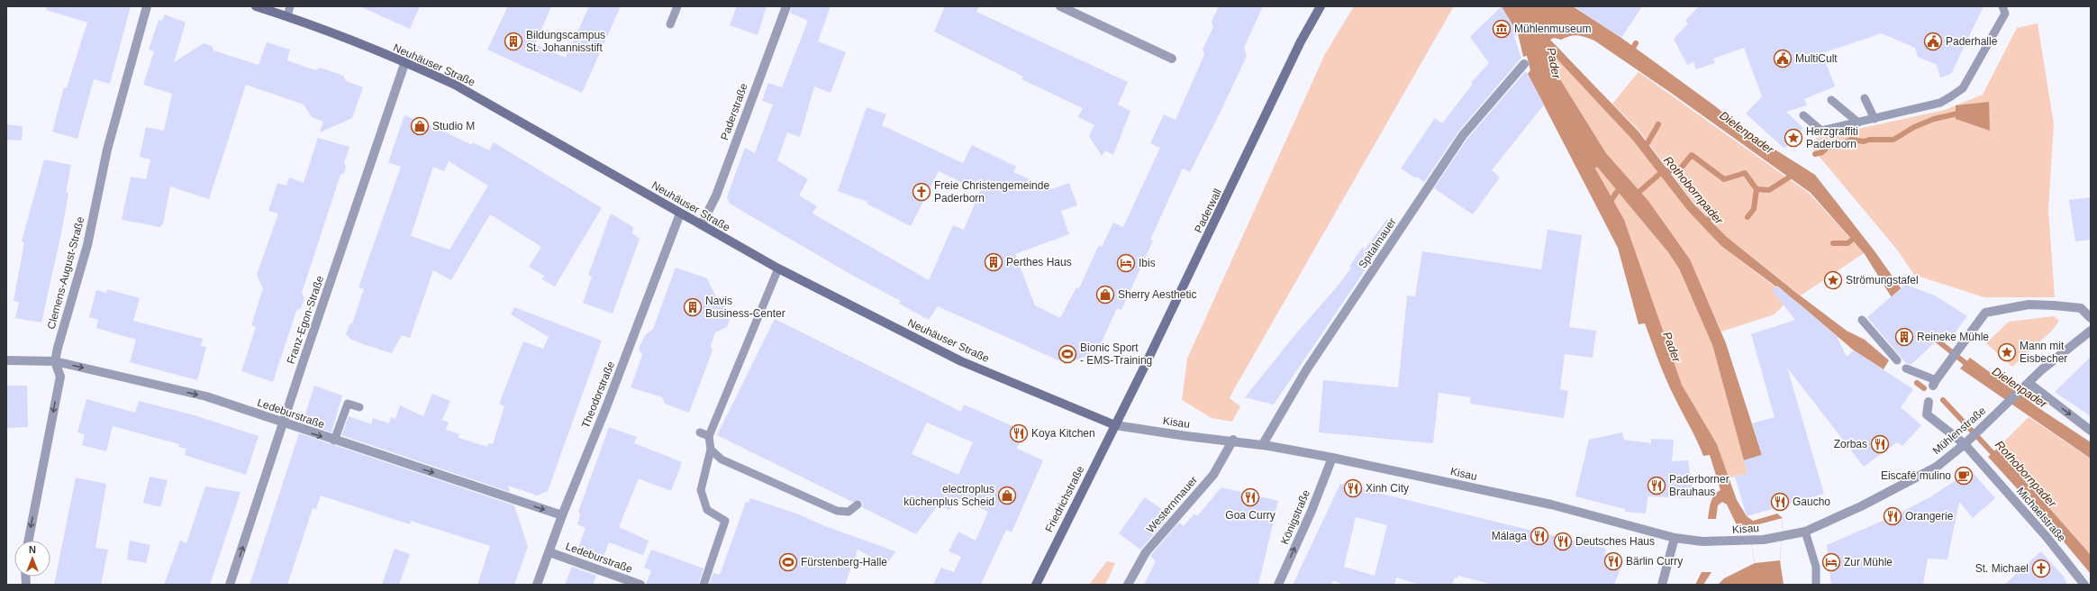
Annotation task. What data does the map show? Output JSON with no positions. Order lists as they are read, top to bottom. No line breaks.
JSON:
{"streets":{"main road":["Neuhäuser Straße","Paderwall","Friedrichstraße"],"street":["Paderstraße","Spitalmauer","Clemens-August-Straße","Franz-Egon-Straße","Theodorstraße","Ledeburstraße","Kisau","Mühlenstraße","Westernmauer","Michaelstraße","Königstraße"]},"crossings":[["Neuhäuser Straße","Paderstraße"],["Neuhäuser Straße","Paderwall"],["Neuhäuser Straße","Franz-Egon-Straße"],["Neuhäuser Straße","Theodorstraße"],["Neuhäuser Straße","Kisau"],["Neuhäuser Straße","Friedrichstraße"],["Paderwall","Kisau"],["Paderwall","Friedrichstraße"],["Spitalmauer","Kisau"],["Clemens-August-Straße","Ledeburstraße"],["Franz-Egon-Straße","Ledeburstraße"],["Theodorstraße","Ledeburstraße"],["Kisau","Mühlenstraße"],["Kisau","Friedrichstraße"],["Kisau","Westernmauer"],["Kisau","Königstraße"],["Mühlenstraße","Michaelstraße"]],"one_way":["Ledeburstraße","Königstraße"],"water":["Pader","Dielenpader","Rothobornpader"],"places":{"museum":["Mühlenmuseum"],"building":["Bildungscampus St. Johannisstift","Perthes Haus","Navis Business-Center","Reineke Mühle"],"public building":["Paderhalle","MultiCult"],"shop":["Studio M","Sherry Aesthetic","electroplus küchenplus Scheid"],"place":["Herzgraffiti Paderborn","Strömungstafel","Mann mit Eisbecher"],"church":["Freie Christengemeinde Paderborn","St. Michael"],"hotel":["Ibis","Zur Mühle"],"sports":["Bionic Sport - EMS-Training","Fürstenberg-Halle"],"restaurant":["Koya Kitchen","Zorbas","Paderborner Brauhaus","Xinh City","Goa Curry","Gaucho","Orangerie","Málaga","Deutsches Haus","Bärlin Curry"],"cafe":["Eiscafé mulino"]},"north":"top"}
